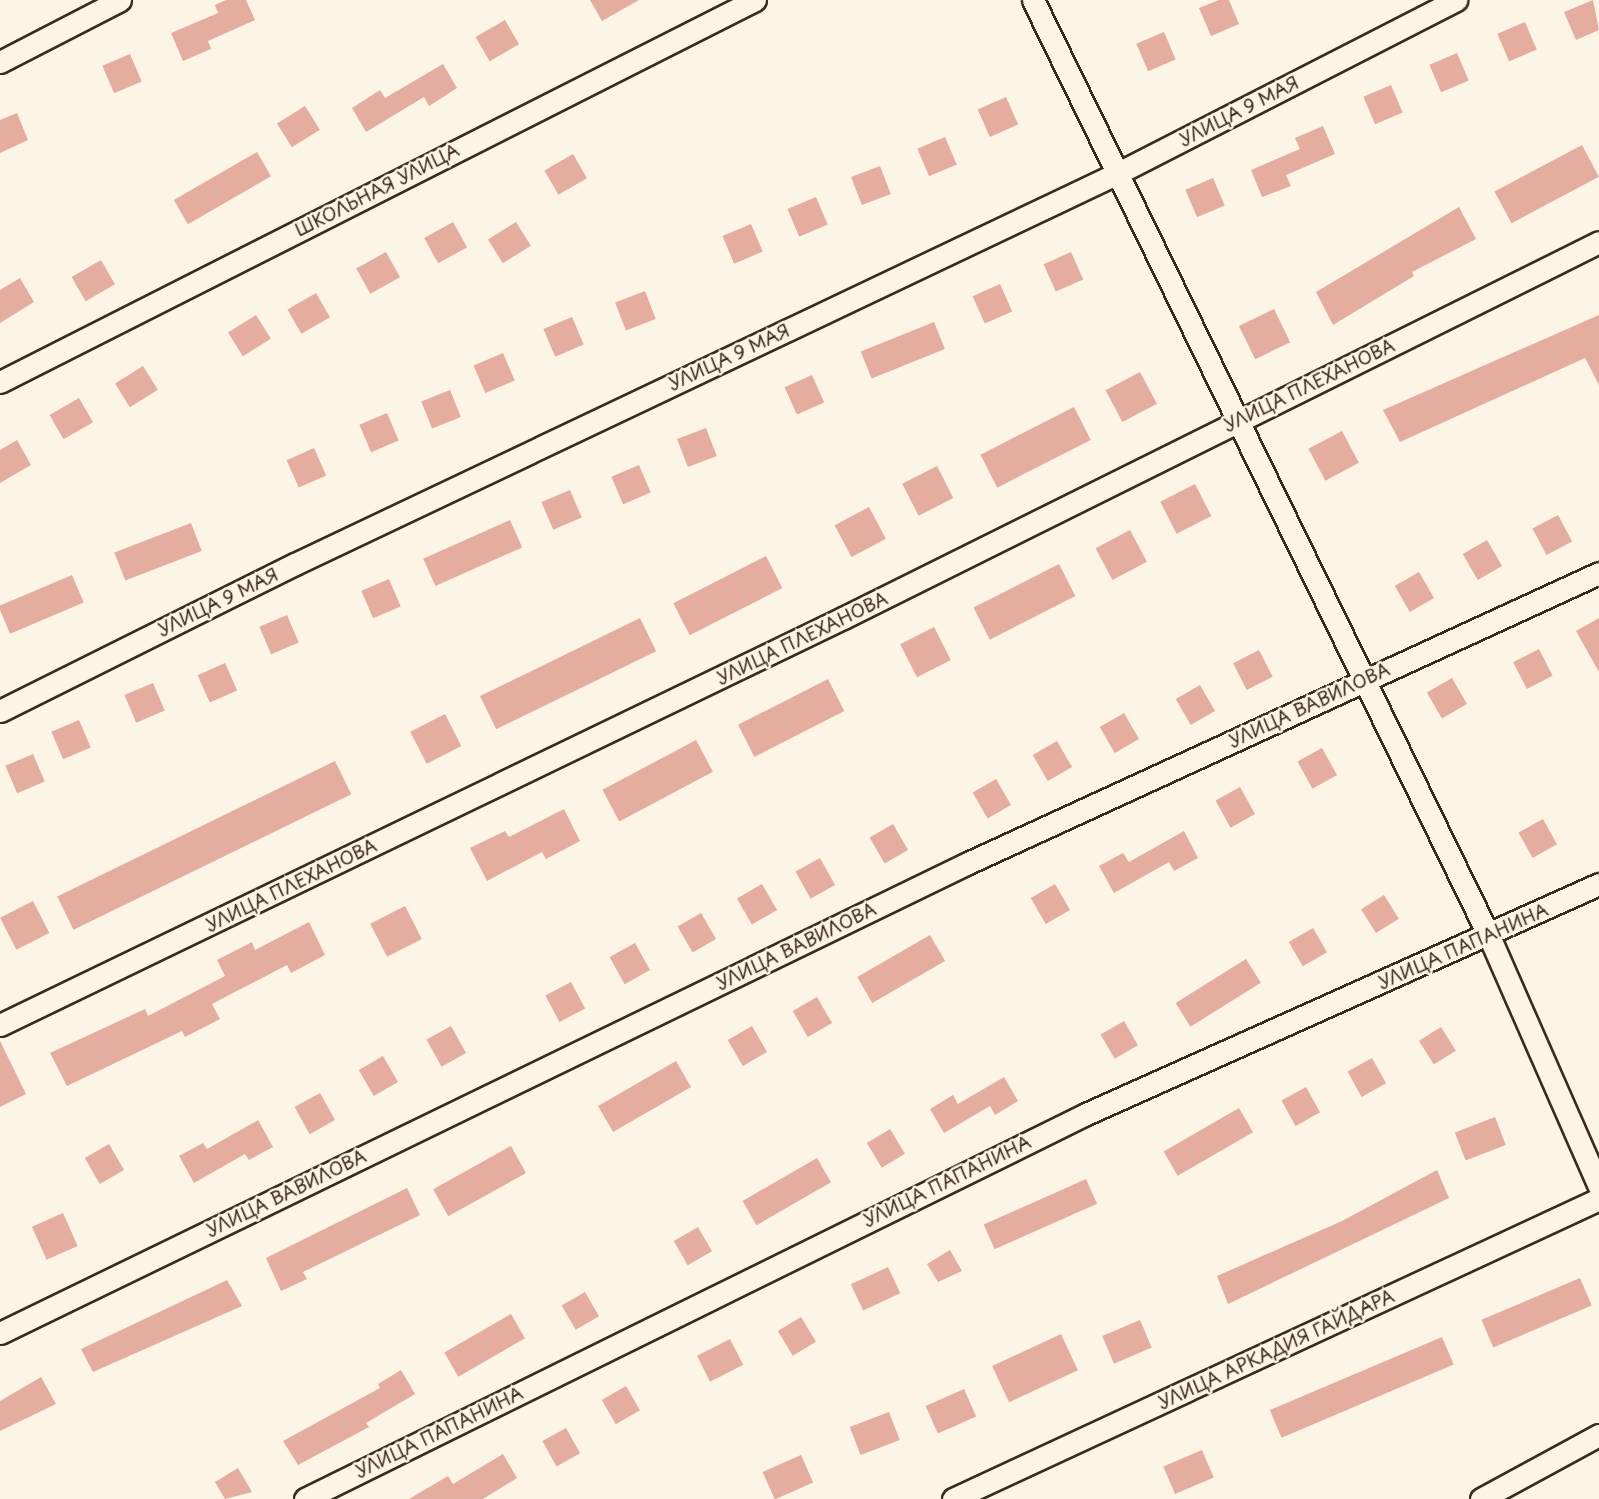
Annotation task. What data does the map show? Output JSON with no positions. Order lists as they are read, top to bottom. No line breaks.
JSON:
{"streets":{"street":["УЛИЦА 9 МАЯ","ШКОЛЬНАЯ УЛИЦА","УЛИЦА ПЛЕХАНОВА","УЛИЦА ВАВИЛОВА","УЛИЦА ПАПАНИНА","УЛИЦА АРКАДИЯ ГАЙДАРА"]}}
